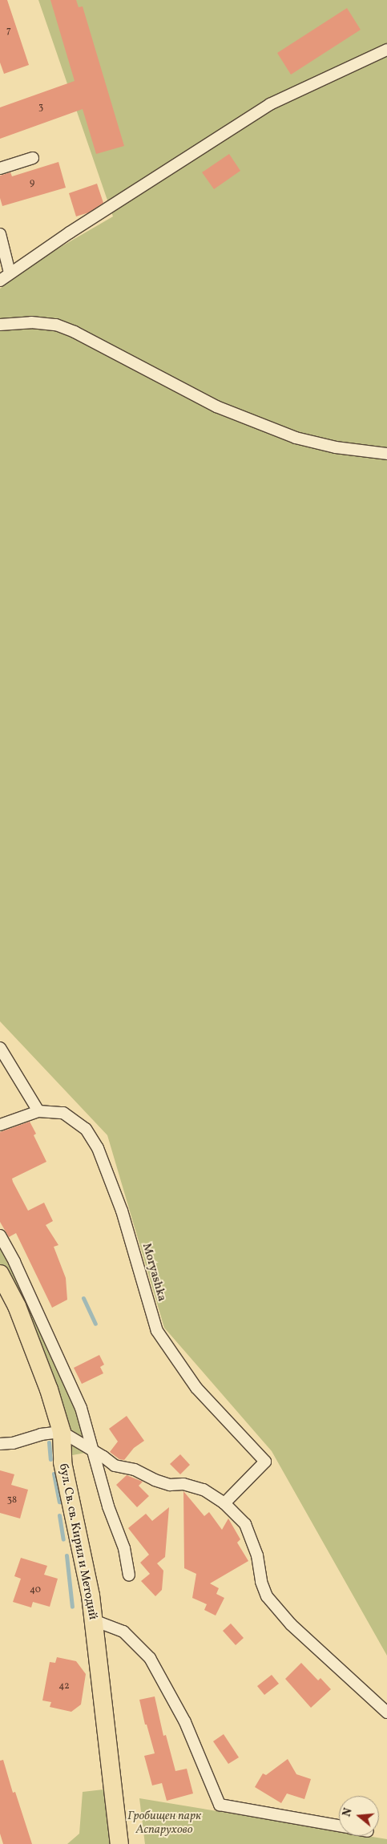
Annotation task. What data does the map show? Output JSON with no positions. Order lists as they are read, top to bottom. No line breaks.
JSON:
{"streets":{"main road":["бул. Св. св. Кирил и Методий"],"street":["Moryashka"]},"parks":["Гробищен парк Аспарухово"],"house_numbers":["7","3","9","38","40","42"],"north":"left"}
